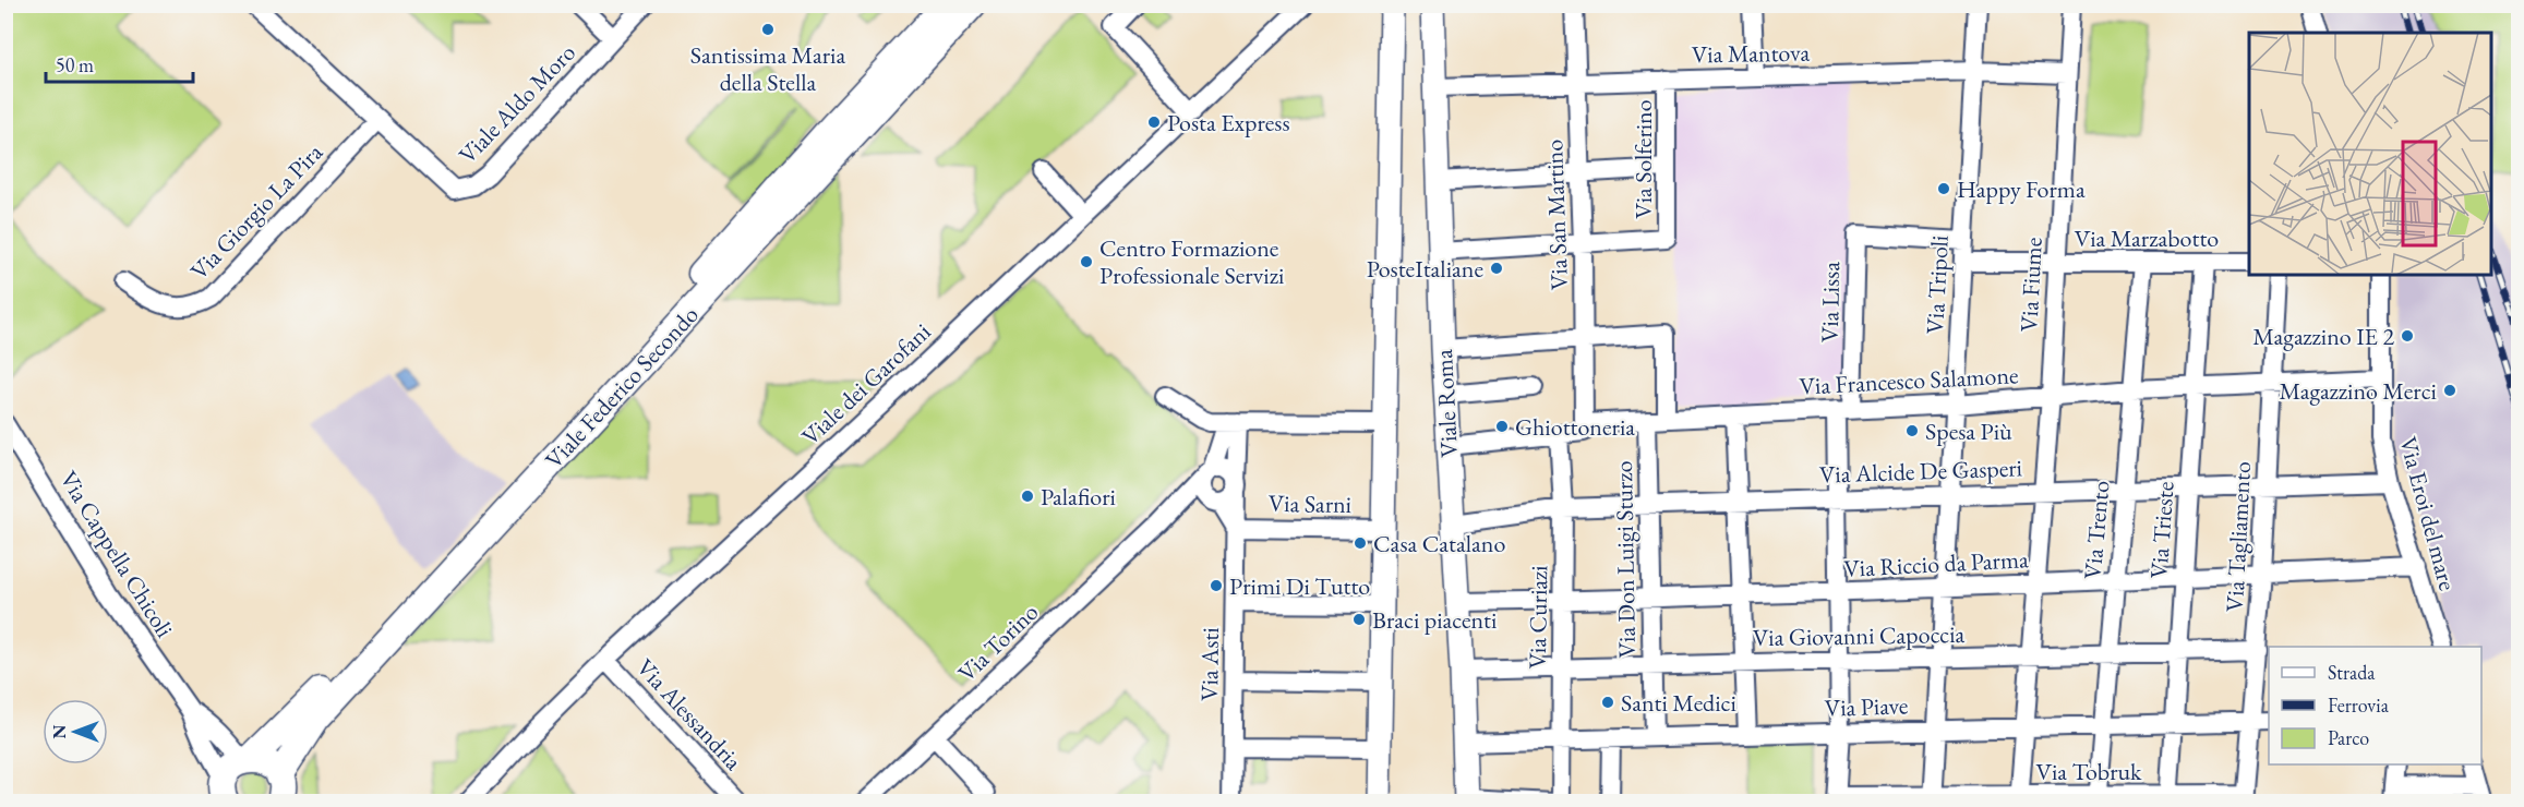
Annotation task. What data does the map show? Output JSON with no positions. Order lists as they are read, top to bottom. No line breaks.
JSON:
{"streets":{"main road":["Viale Federico Secondo"],"street":["Via Mantova","Viale Aldo Moro","Via Solferino","Via Giorgio La Pira","Via San Martino","Via Marzabotto","Via Tripoli","Via Fiume","Via Lissa","Via Francesco Salamone","Viale dei Garofani","Viale Roma","Via Alcide De Gasperi","Via Sarni","Via Eroi del mare","Via Trento","Via Trieste","Via Tagliamento","Via Cappella Chicoli","Via Don Luigi Sturzo","Via Riccio da Parma","Via Curiazi","Via Giovanni Capoccia","Via Torino","Via Asti","Via Piave","Via Alessandria","Via Tobruk"]},"crossings":[["Via Mantova","Via Solferino"],["Via Mantova","Via San Martino"],["Via Mantova","Via Tripoli"],["Via Mantova","Via Fiume"],["Via Mantova","Viale Roma"],["Viale Aldo Moro","Via Giorgio La Pira"],["Via Solferino","Via San Martino"],["Via San Martino","Via Francesco Salamone"],["Via Marzabotto","Via Tripoli"],["Via Marzabotto","Via Fiume"],["Via Marzabotto","Via Trento"],["Via Marzabotto","Via Trieste"],["Via Tripoli","Via Lissa"],["Via Tripoli","Via Francesco Salamone"],["Via Tripoli","Via Alcide De Gasperi"],["Via Tripoli","Via Riccio da Parma"],["Via Tripoli","Via Giovanni Capoccia"],["Via Tripoli","Via Piave"],["Via Tripoli","Via Tobruk"],["Via Fiume","Via Francesco Salamone"],["Via Fiume","Via Alcide De Gasperi"],["Via Fiume","Via Riccio da Parma"],["Via Fiume","Via Giovanni Capoccia"],["Via Fiume","Via Piave"],["Via Fiume","Via Tobruk"],["Via Lissa","Via Francesco Salamone"],["Via Lissa","Via Alcide De Gasperi"],["Via Lissa","Via Riccio da Parma"],["Via Lissa","Via Giovanni Capoccia"],["Via Lissa","Via Piave"],["Via Lissa","Via Tobruk"],["Via Francesco Salamone","Viale Roma"],["Via Francesco Salamone","Via Eroi del mare"],["Via Francesco Salamone","Via Trento"],["Via Francesco Salamone","Via Trieste"],["Via Francesco Salamone","Via Tagliamento"],["Via Francesco Salamone","Via Don Luigi Sturzo"],["Via Francesco Salamone","Via Curiazi"],["Viale dei Garofani","Via Alessandria"],["Viale Federico Secondo","Via Cappella Chicoli"],["Viale Roma","Via Alcide De Gasperi"],["Viale Roma","Via Riccio da Parma"],["Viale Roma","Via Giovanni Capoccia"],["Viale Roma","Via Piave"],["Via Alcide De Gasperi","Via Eroi del mare"],["Via Alcide De Gasperi","Via Trento"],["Via Alcide De Gasperi","Via Trieste"],["Via Alcide De Gasperi","Via Tagliamento"],["Via Alcide De Gasperi","Via Don Luigi Sturzo"],["Via Alcide De Gasperi","Via Curiazi"],["Via Sarni","Via Asti"],["Via Eroi del mare","Via Riccio da Parma"],["Via Trento","Via Riccio da Parma"],["Via Trento","Via Giovanni Capoccia"],["Via Trento","Via Piave"],["Via Trento","Via Tobruk"],["Via Trieste","Via Riccio da Parma"],["Via Trieste","Via Giovanni Capoccia"],["Via Trieste","Via Piave"],["Via Trieste","Via Tobruk"],["Via Tagliamento","Via Riccio da Parma"],["Via Tagliamento","Via Giovanni Capoccia"],["Via Tagliamento","Via Piave"],["Via Tagliamento","Via Tobruk"],["Via Don Luigi Sturzo","Via Riccio da Parma"],["Via Don Luigi Sturzo","Via Giovanni Capoccia"],["Via Don Luigi Sturzo","Via Piave"],["Via Riccio da Parma","Via Curiazi"],["Via Curiazi","Via Giovanni Capoccia"],["Via Curiazi","Via Piave"],["Via Torino","Via Asti"]],"places":["Santissima Maria della Stella","Posta Express","Happy Forma","Centro Formazione Professionale Servizi","PosteItaliane","Magazzino IE 2","Magazzino Merci","Ghiottoneria","Spesa Più","Palafiori","Casa Catalano","Primi Di Tutto","Braci piacenti","Santi Medici"],"legend":["Strada","Ferrovia","Parco"],"scale_bar":"50 m","north":"left"}
